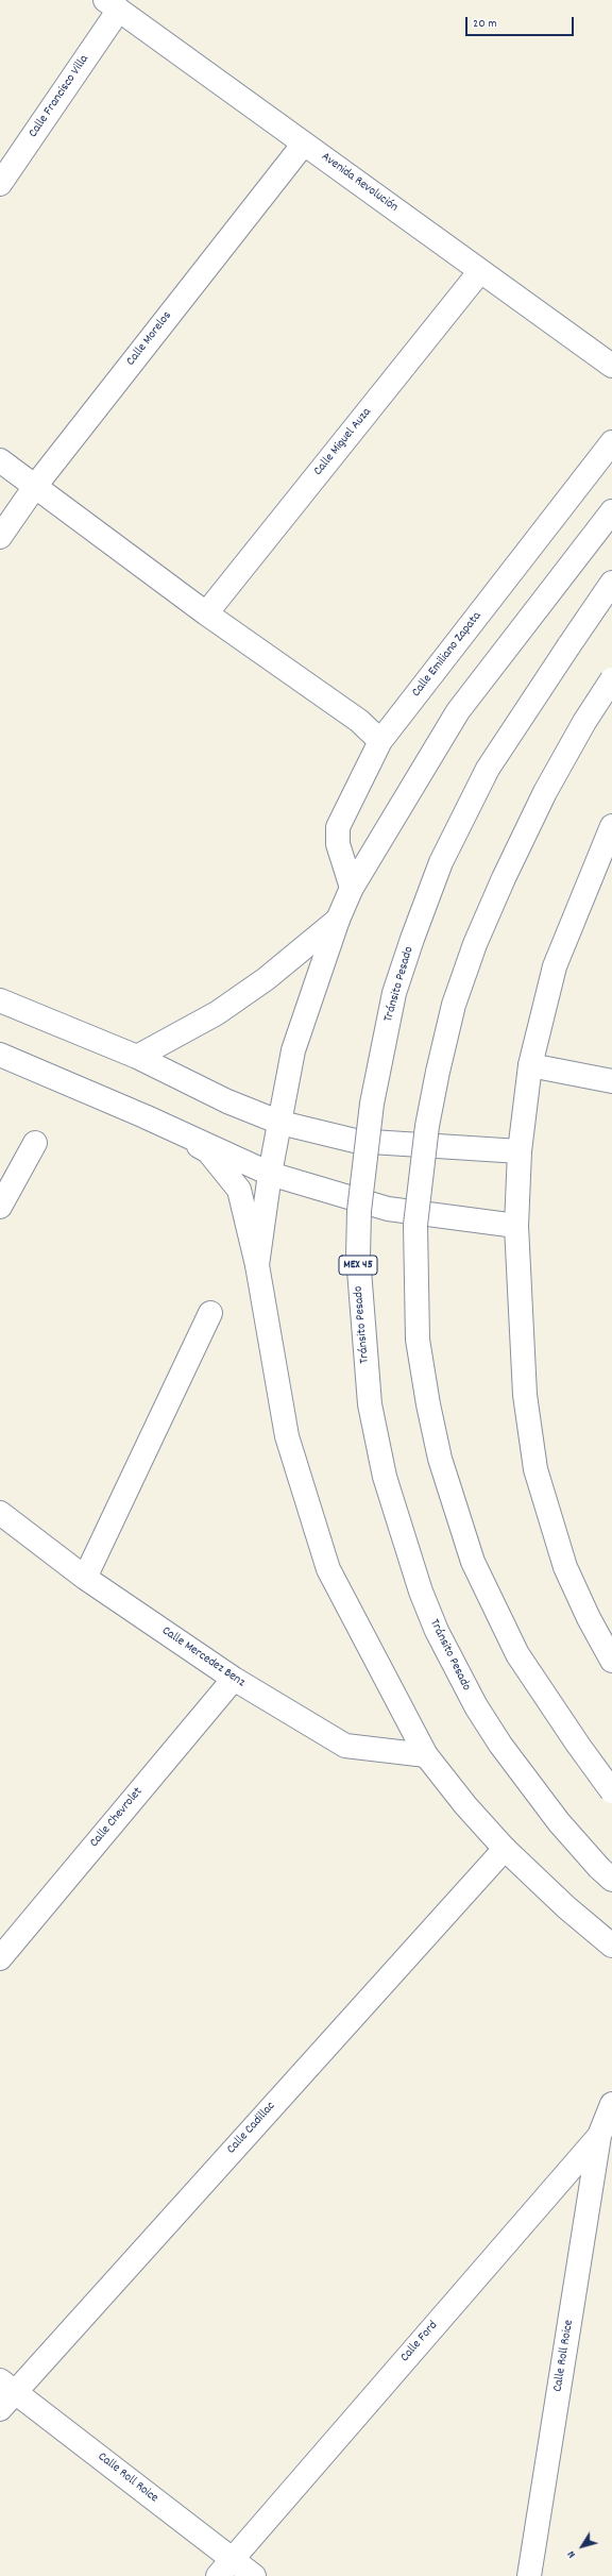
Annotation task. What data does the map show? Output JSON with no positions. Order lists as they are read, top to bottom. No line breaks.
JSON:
{"streets":{"street":["Calle Francisco Villa","Avenida Revolución","Calle Morelos","Calle Miguel Auza","Calle Emiliano Zapata","Tránsito Pesado","MEX 45","Calle Mercedez Benz","Calle Chevrolet","Calle Cadillac","Calle Ford","Calle Roll Roice"]},"crossings":[["Calle Francisco Villa","Avenida Revolución"],["Avenida Revolución","Calle Morelos"],["Avenida Revolución","Calle Miguel Auza"],["Calle Mercedez Benz","Calle Chevrolet"],["Calle Cadillac","Calle Roll Roice"],["Calle Ford","Calle Roll Roice"]],"scale_bar":"20 m","north":"bottom left"}
